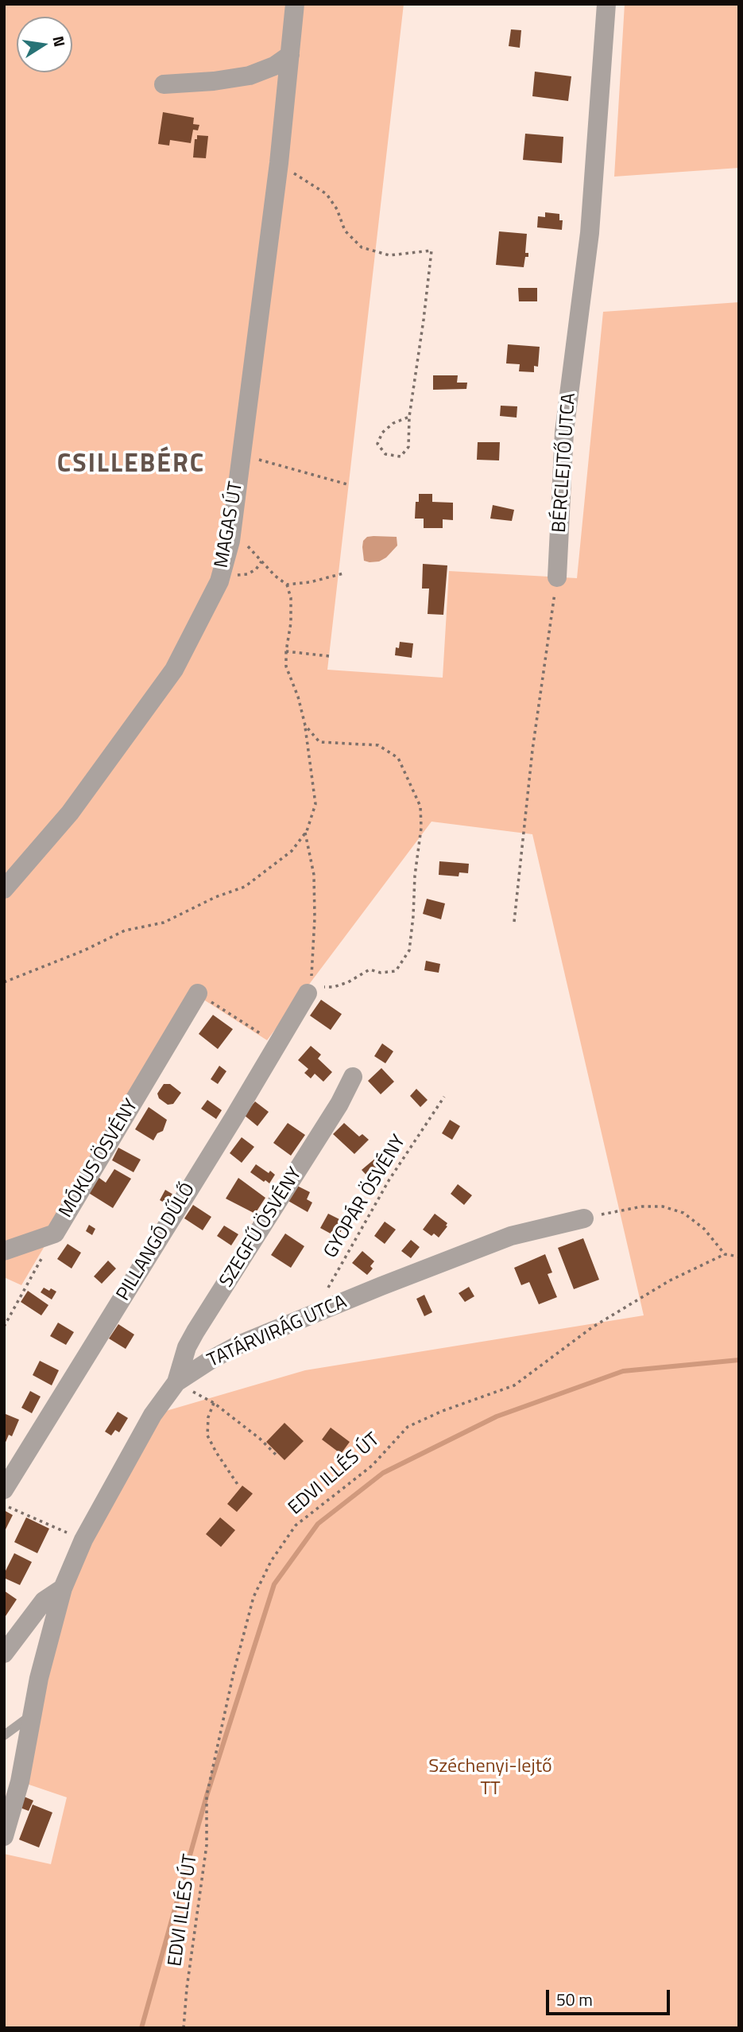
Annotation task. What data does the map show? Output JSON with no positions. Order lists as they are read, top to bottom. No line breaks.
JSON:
{"streets":{"street":["BÉRCLEJTŐ UTCA","MAGAS ÚT","MÓKUS ÖSVÉNY","SZEGFŰ ÖSVÉNY","PILLANGÓ DŰLŐ","TATÁRVIRÁG UTCA"],"path":["GYOPÁR ÖSVÉNY","EDVI ILLÉS ÚT"]},"crossings":[["GYOPÁR ÖSVÉNY","TATÁRVIRÁG UTCA"],["SZEGFŰ ÖSVÉNY","TATÁRVIRÁG UTCA"]],"districts":["CSILLEBÉRC"],"parks":["Széchenyi-lejtő TT"],"scale_bar":"50 m","north":"right"}
